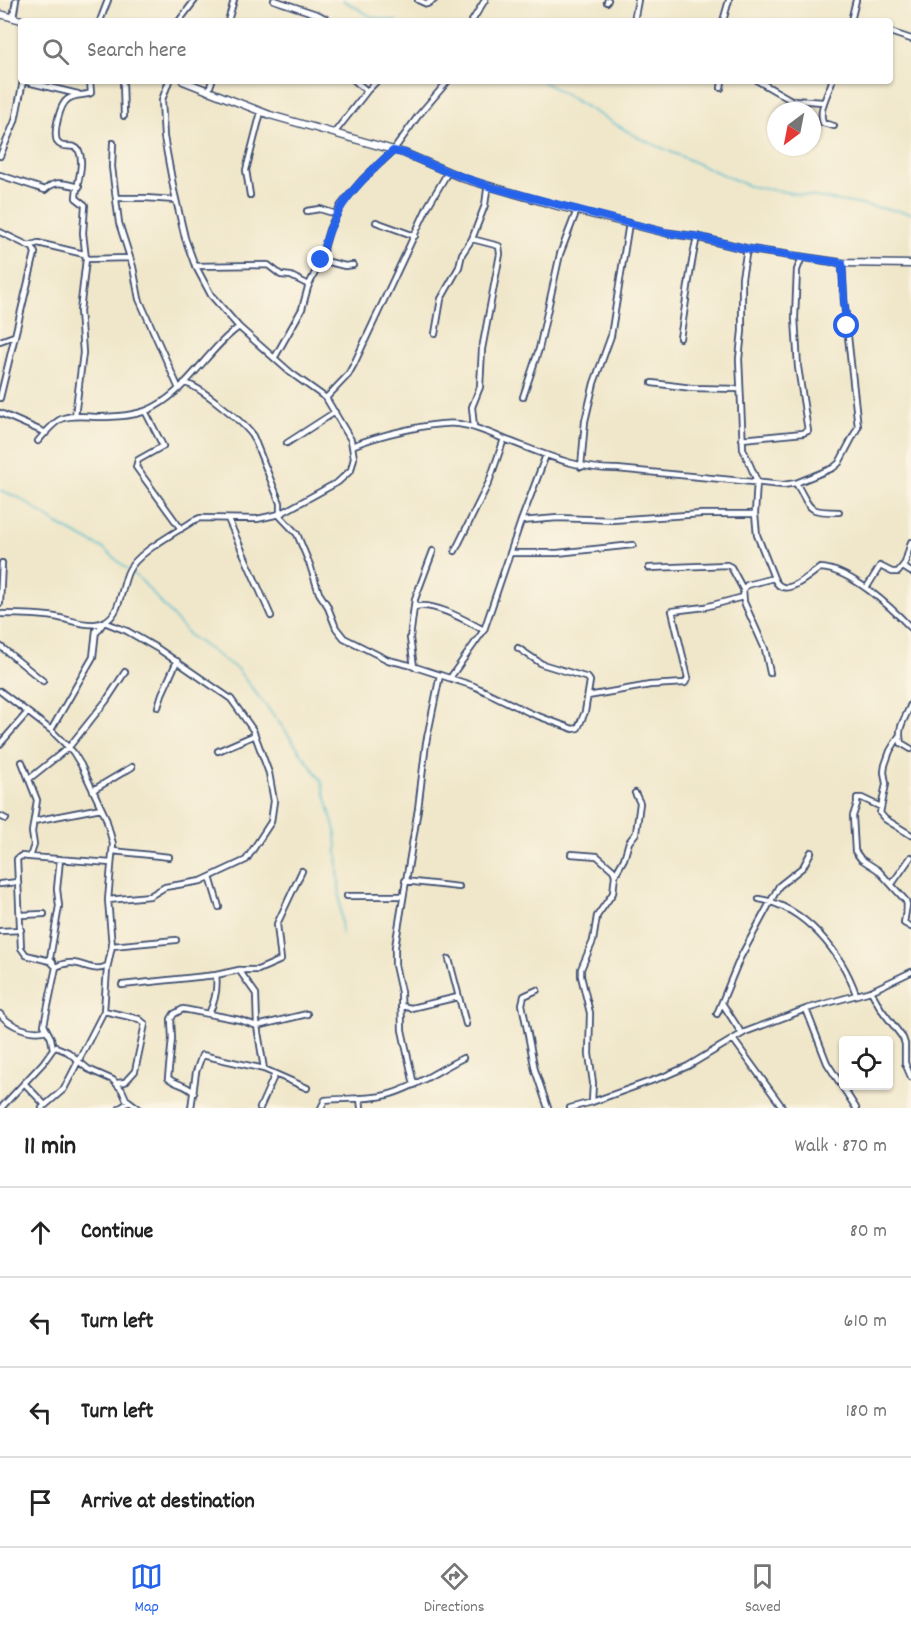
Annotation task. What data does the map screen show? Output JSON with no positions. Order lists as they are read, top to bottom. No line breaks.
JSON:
{"north":"bottom left","page":{"search":"Search here","heading":["11 min","Walk · 870 m"],"list":[["Continue","80 m"],["Turn left","610 m"],["Turn left","180 m"],"Arrive at destination"],"nav":["Map","Directions","Saved"]}}
